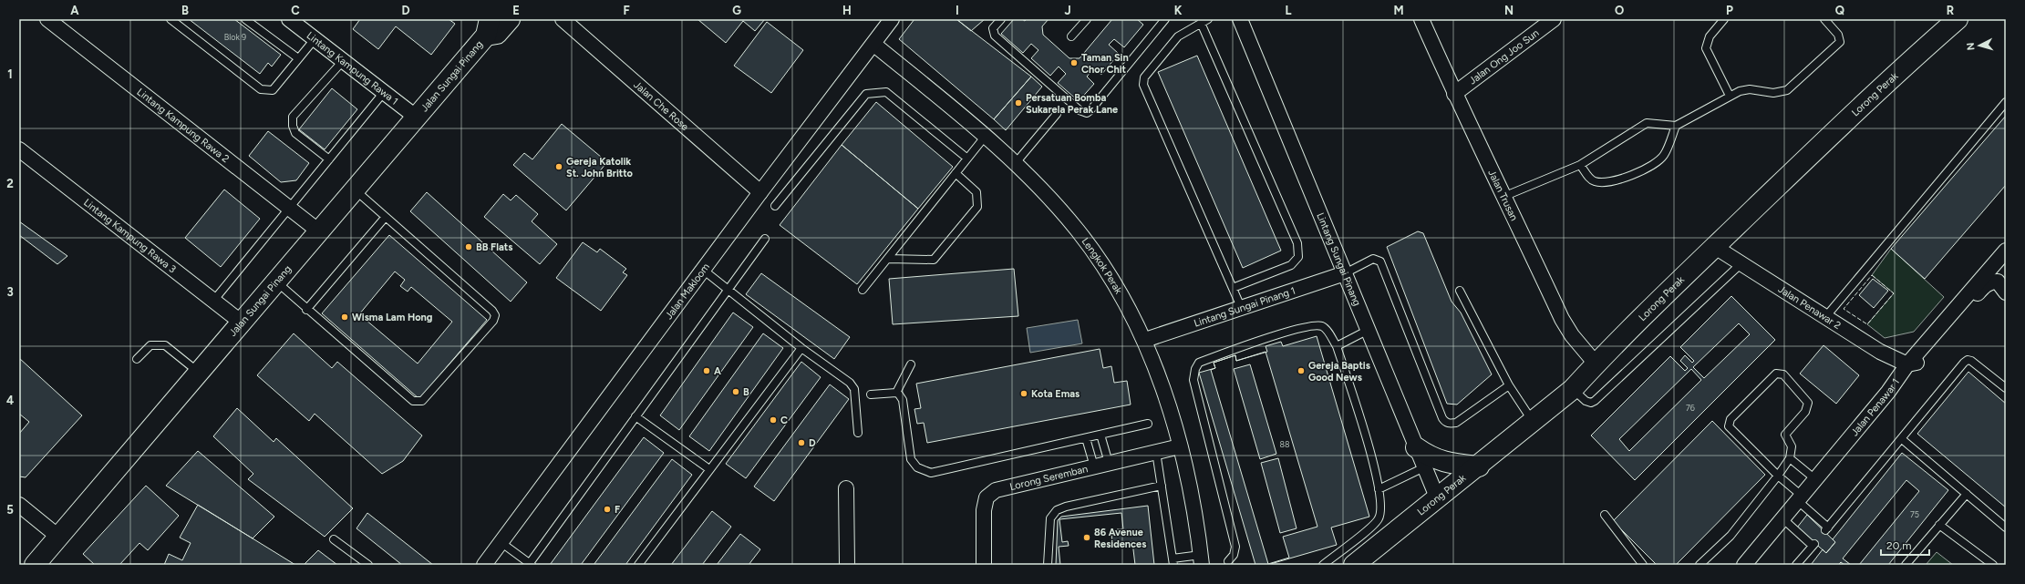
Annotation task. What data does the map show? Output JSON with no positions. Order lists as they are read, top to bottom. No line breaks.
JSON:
{"streets":{"street":["Jalan Ong Joo Sun","Lintang Kampung Rawa 1","Jalan Sungai Pinang","Lorong Perak","Jalan Che Rose","Lintang Kampung Rawa 2","Jalan Trusan","Lintang Kampung Rawa 3","Lintang Sungai Pinang","Lengkok Perak","Jalan Makloom","Lintang Sungai Pinang 1","Jalan Penawar 2","Jalan Penawar 1","Lorong Seremban"]},"crossings":[["Jalan Ong Joo Sun","Jalan Trusan"],["Lintang Kampung Rawa 1","Jalan Sungai Pinang"],["Jalan Sungai Pinang","Lintang Kampung Rawa 2"],["Jalan Sungai Pinang","Lintang Kampung Rawa 3"],["Lorong Perak","Jalan Trusan"],["Lorong Perak","Lintang Sungai Pinang"],["Lorong Perak","Jalan Penawar 2"],["Jalan Che Rose","Jalan Makloom"],["Lintang Sungai Pinang","Lintang Sungai Pinang 1"],["Lengkok Perak","Jalan Makloom"],["Lengkok Perak","Lintang Sungai Pinang 1"],["Lengkok Perak","Lorong Seremban"],["Jalan Penawar 2","Jalan Penawar 1"]],"places":["Taman Sin Chor Chit","Persatuan Bomba Sukarela Perak Lane","Gereja Katolik St. John Britto","BB Flats","Wisma Lam Hong","A","Gereja Baptis Good News","B","Kota Emas","C","D","F","86 Avenue Residences"],"house_numbers":["Blok 9","76","88","75"],"scale_bar":"20 m","north":"left","grid":{"columns":["A","B","C","D","E","F","G","H","I","J","K","L","M","N","O","P","Q","R"],"rows":["1","2","3","4","5"]}}
